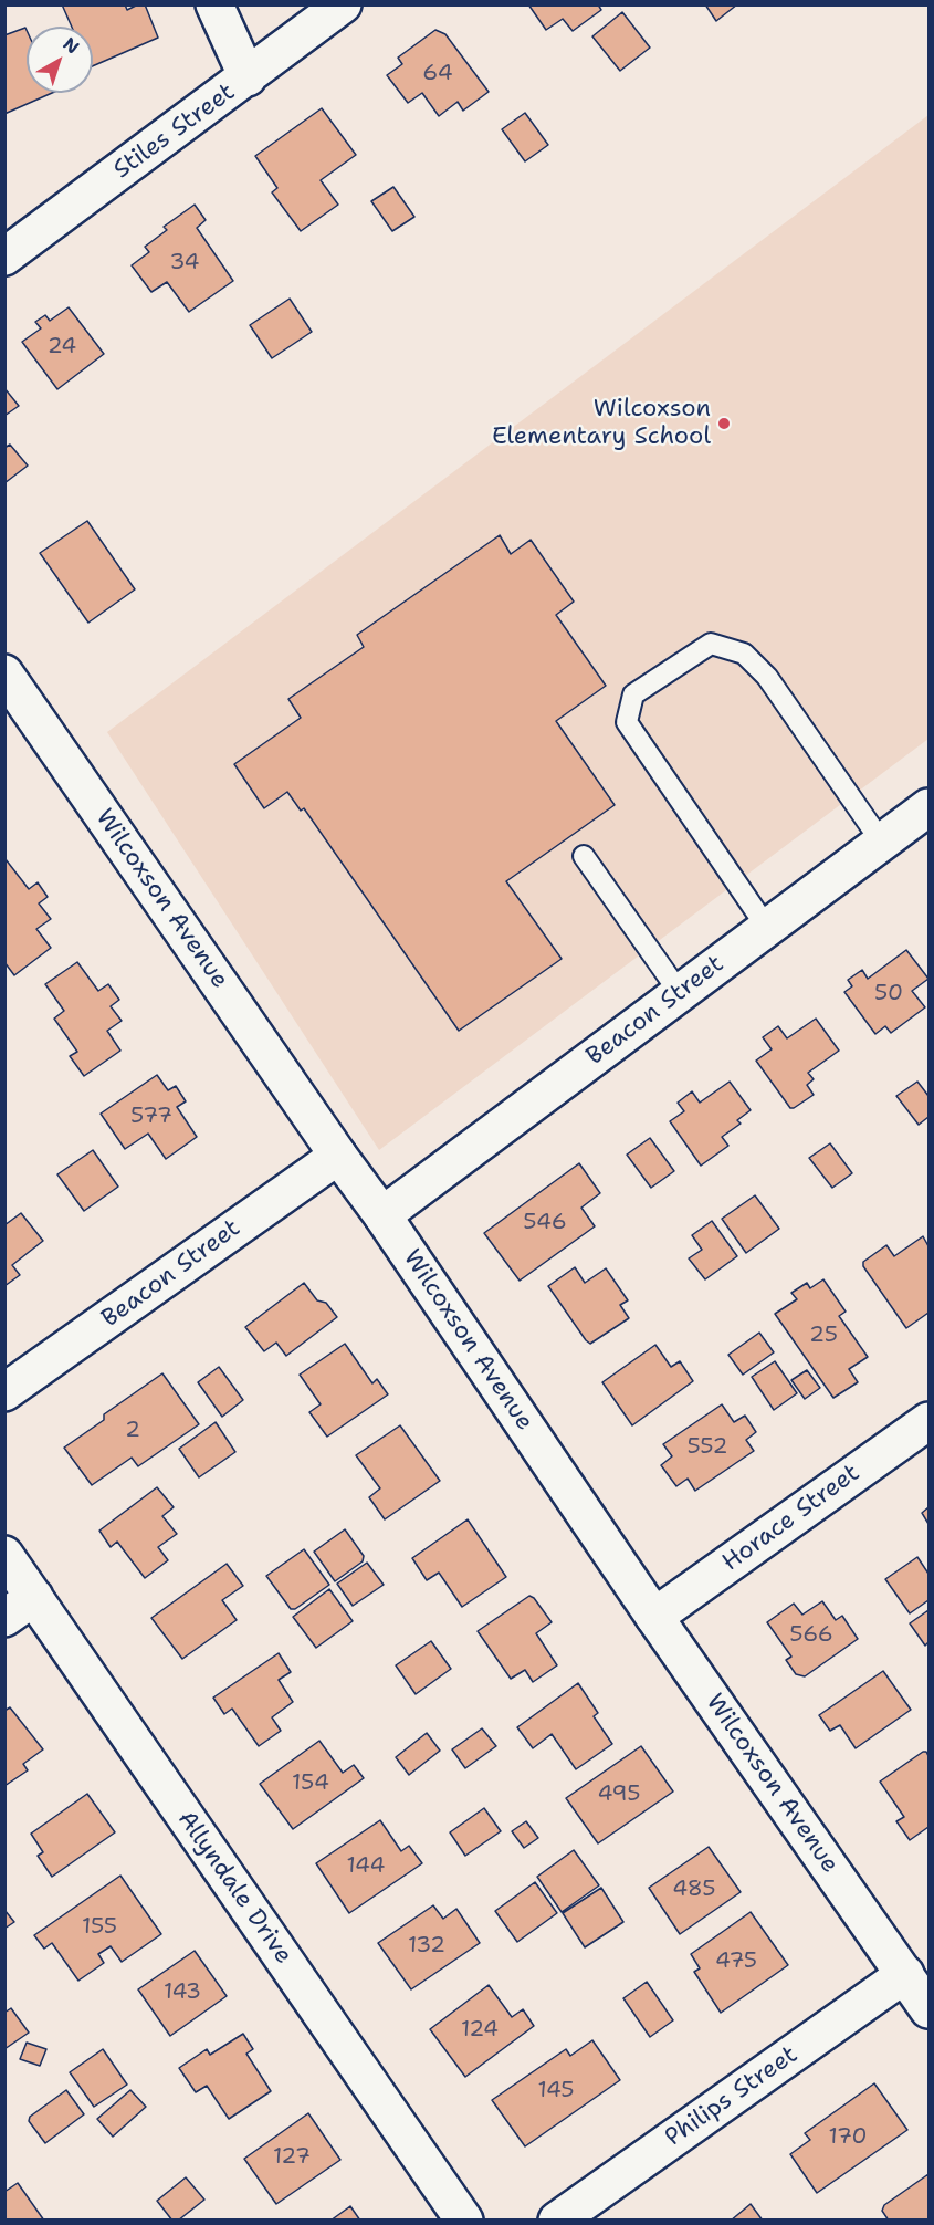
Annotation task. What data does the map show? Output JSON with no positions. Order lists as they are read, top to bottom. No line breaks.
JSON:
{"streets":{"street":["Stiles Street","Wilcoxson Avenue","Beacon Street","Horace Street","Allyndale Drive","Philips Street"]},"crossings":[["Wilcoxson Avenue","Beacon Street"],["Wilcoxson Avenue","Horace Street"],["Wilcoxson Avenue","Philips Street"]],"places":["Wilcoxson Elementary School"],"house_numbers":["64","34","24","50","577","546","25","2","552","566","154","495","144","485","155","132","475","143","124","145","170","127"],"north":"top right"}
